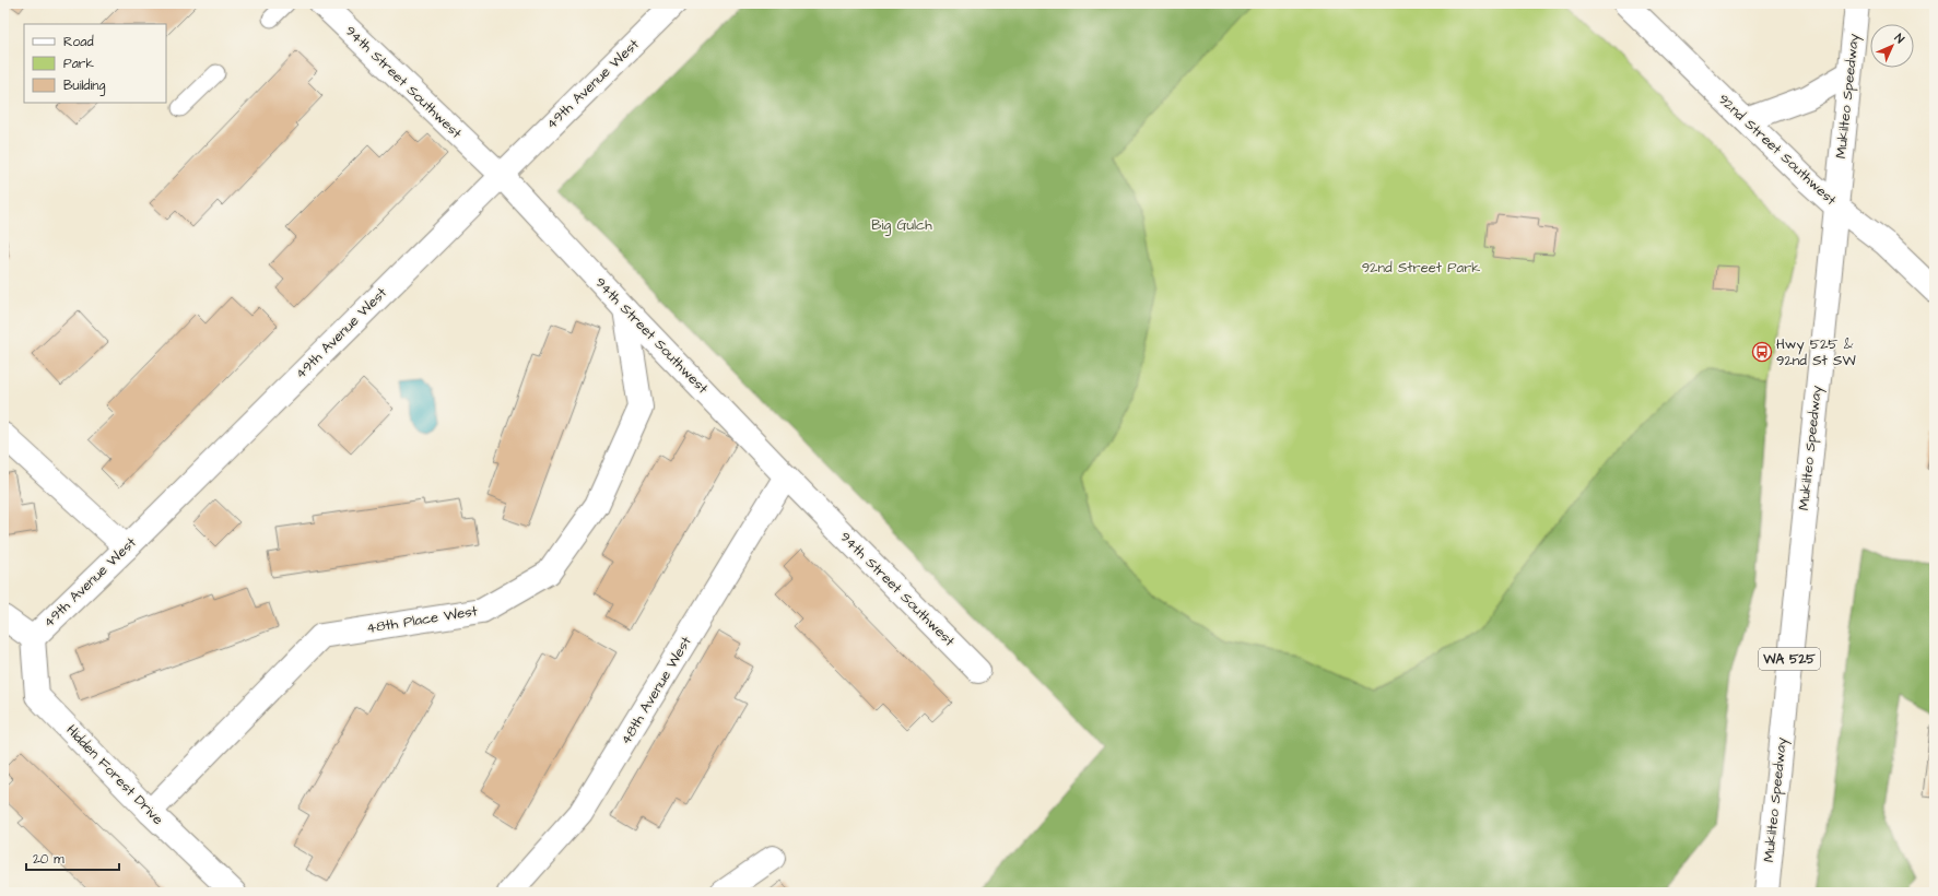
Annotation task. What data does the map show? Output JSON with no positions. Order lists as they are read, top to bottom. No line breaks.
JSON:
{"streets":{"street":["94th Street Southwest","49th Avenue West","Mukilteo Speedway","92nd Street Southwest","48th Place West","WA 525","48th Avenue West","Hidden Forest Drive"]},"crossings":[["94th Street Southwest","49th Avenue West"],["94th Street Southwest","48th Place West"],["94th Street Southwest","48th Avenue West"],["49th Avenue West","Hidden Forest Drive"],["Mukilteo Speedway","92nd Street Southwest"],["48th Place West","Hidden Forest Drive"]],"parks":["Big Gulch","92nd Street Park"],"places":{"bus stop":["Hwy 525 & 92nd St SW"]},"legend":["Road","Park","Building"],"scale_bar":"20 m","north":"top right"}
